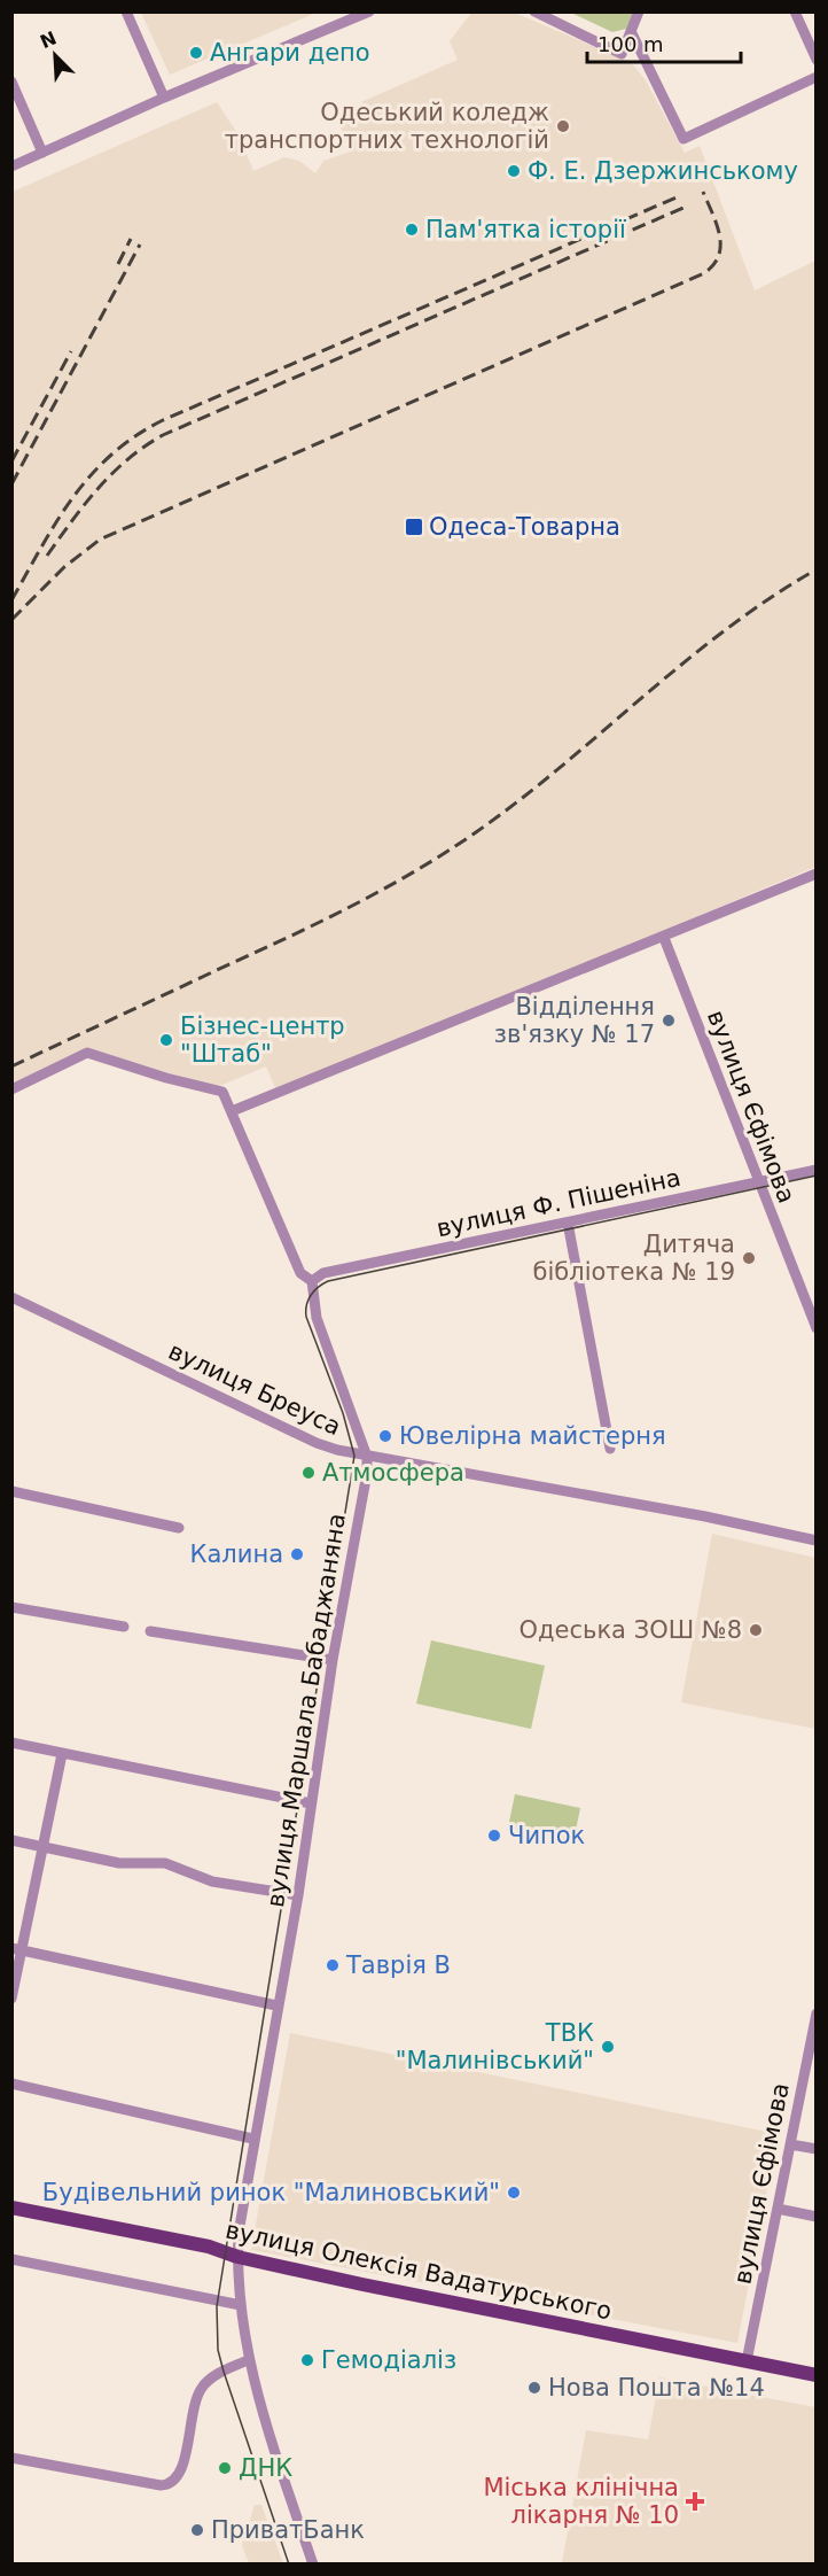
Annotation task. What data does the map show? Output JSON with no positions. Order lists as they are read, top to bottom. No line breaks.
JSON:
{"streets":{"main road":["вулиця Олексія Вадатурського"],"street":["вулиця Єфімова","вулиця Ф. Пішеніна","вулиця Бреуса","вулиця Маршала Бабаджаняна"]},"crossings":[["вулиця Єфімова","вулиця Ф. Пішеніна"],["вулиця Єфімова","вулиця Олексія Вадатурського"],["вулиця Ф. Пішеніна","вулиця Маршала Бабаджаняна"],["вулиця Бреуса","вулиця Маршала Бабаджаняна"],["вулиця Маршала Бабаджаняна","вулиця Олексія Вадатурського"]],"places":{"other":["Ангари депо","Одеський коледж транспортних технологій","Ф. Е. Дзержинському","Пам'ятка історії","Відділення зв'язку № 17","Бізнес-центр \"Штаб\"","Дитяча бібліотека № 19","Ювелірна майстерня","Атмосфера","Калина","Одеська ЗОШ №8","Чипок","Таврія В","ТВК \"Малинівський\"","Будівельний ринок \"Малиновський\"","Гемодіаліз","Нова Пошта №14","ДНК","ПриватБанк"],"transit":["Одеса-Товарна"],"health":["Міська клінічна лікарня № 10"]},"scale_bar":"100 m","north":"top left"}
